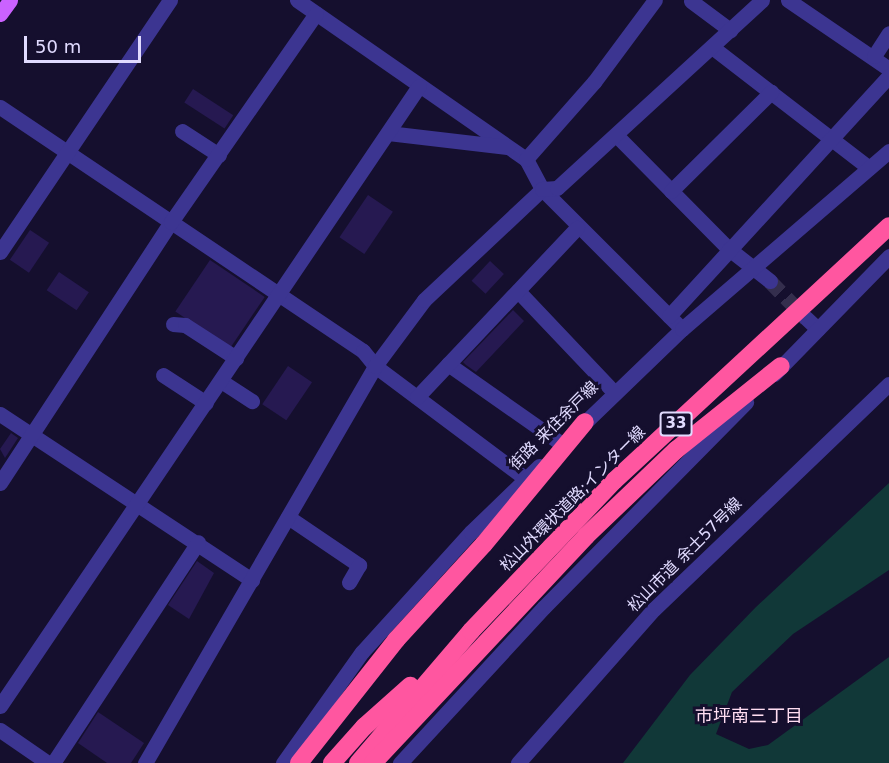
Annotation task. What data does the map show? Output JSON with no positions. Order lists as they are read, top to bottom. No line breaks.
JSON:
{"streets":{"highway":["33","松山外環状道路;インター線"],"street":["街路 来住余戸線","松山市道 余土57号線"]},"districts":["市坪南三丁目"],"scale_bar":"50 m"}
